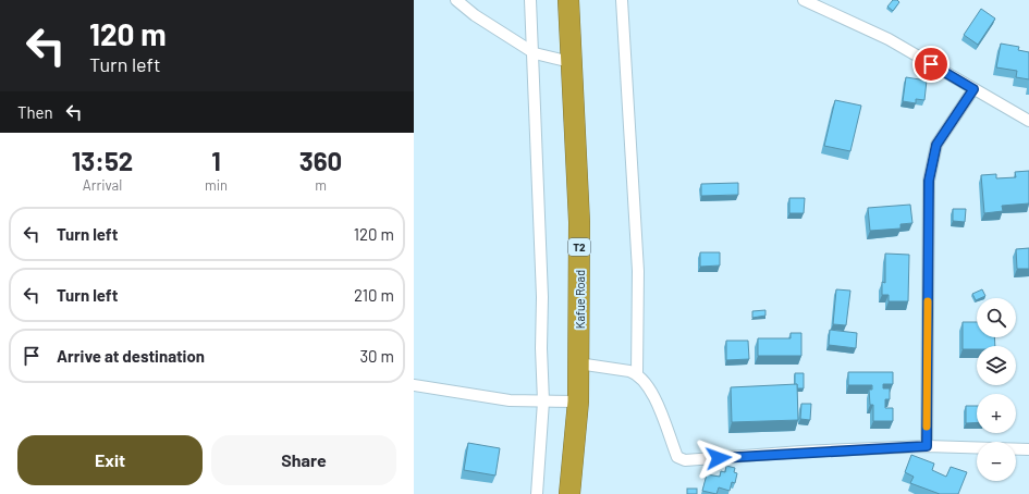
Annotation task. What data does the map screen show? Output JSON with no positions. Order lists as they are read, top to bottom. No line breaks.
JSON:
{"streets":{"highway":["T2","Kafue Road"]},"page":{"turn":["120 m","Turn left"],"then":"Then","eta":["13:52","Arrival","1","min","360","m"],"list":[{"name":"Turn left","value":"120 m"},{"name":"Turn left","value":"210 m"},{"name":"Arrive at destination","value":"30 m"}],"map_buttons":["+","−"],"buttons":["Exit","Share"]}}
